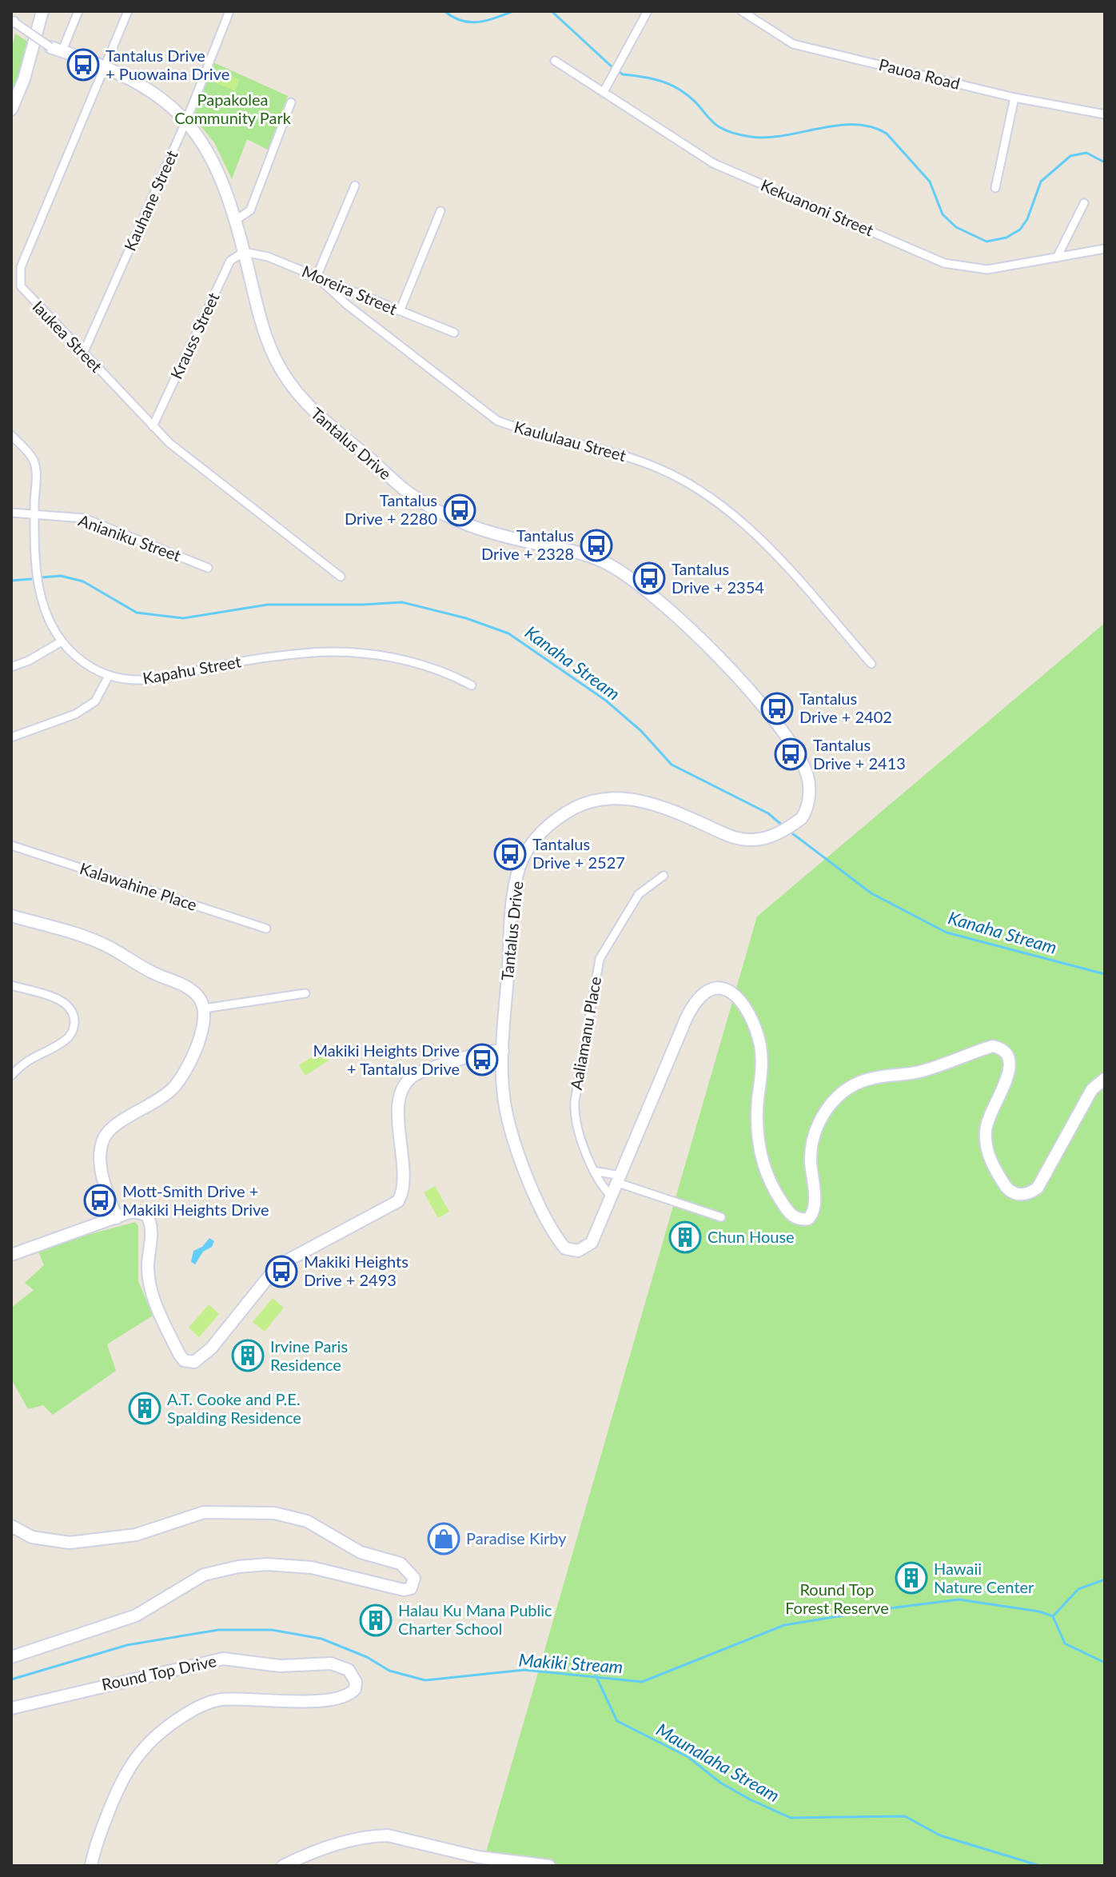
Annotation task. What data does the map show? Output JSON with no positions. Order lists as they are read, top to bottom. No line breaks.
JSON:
{"streets":{"street":["Pauoa Road","Kauhane Street","Kekuanoni Street","Moreira Street","Krauss Street","Iaukea Street","Kaululaau Street","Tantalus Drive","Anianiku Street","Kapahu Street","Kalawahine Place","Aaliamanu Place","Round Top Drive"]},"crossings":[["Kauhane Street","Iaukea Street"],["Kauhane Street","Tantalus Drive"],["Moreira Street","Krauss Street"],["Moreira Street","Kaululaau Street"],["Moreira Street","Tantalus Drive"],["Krauss Street","Iaukea Street"],["Krauss Street","Tantalus Drive"],["Iaukea Street","Tantalus Drive"],["Tantalus Drive","Aaliamanu Place"],["Anianiku Street","Kapahu Street"]],"water":["Kanaha Stream","Makiki Stream","Maunalaha Stream"],"parks":["Papakolea Community Park","Round Top Forest Reserve"],"places":{"bus stop":["Tantalus Drive + Puowaina Drive","Tantalus Drive + 2280","Tantalus Drive + 2328","Tantalus Drive + 2354","Tantalus Drive + 2402","Tantalus Drive + 2413","Tantalus Drive + 2527","Makiki Heights Drive + Tantalus Drive","Mott-Smith Drive + Makiki Heights Drive","Makiki Heights Drive + 2493"],"building":["Chun House","Irvine Paris Residence","A.T. Cooke and P.E. Spalding Residence","Hawaii Nature Center","Halau Ku Mana Public Charter School"],"shop":["Paradise Kirby"]}}
